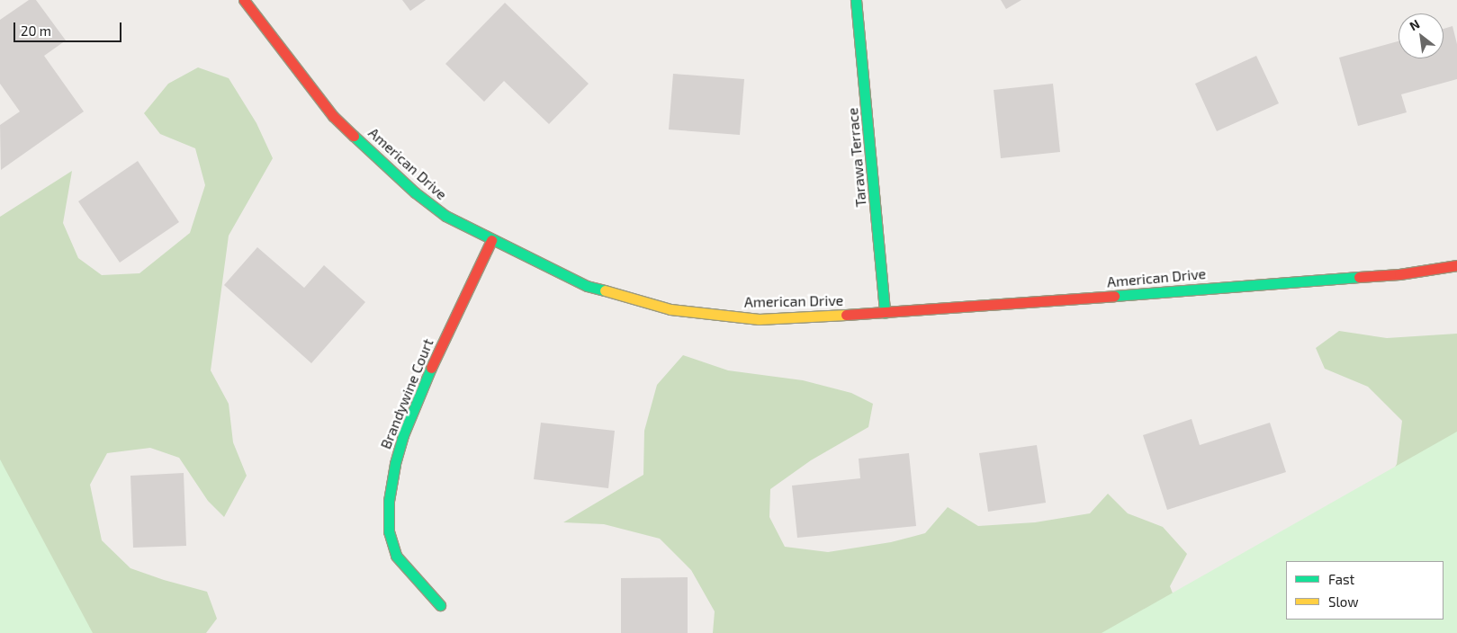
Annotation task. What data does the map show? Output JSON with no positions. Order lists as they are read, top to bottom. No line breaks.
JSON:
{"streets":{"street":["Tarawa Terrace","American Drive","Brandywine Court"]},"crossings":[["Tarawa Terrace","American Drive"],["American Drive","Brandywine Court"]],"legend":["Fast","Slow"],"scale_bar":"20 m","north":"top left"}
